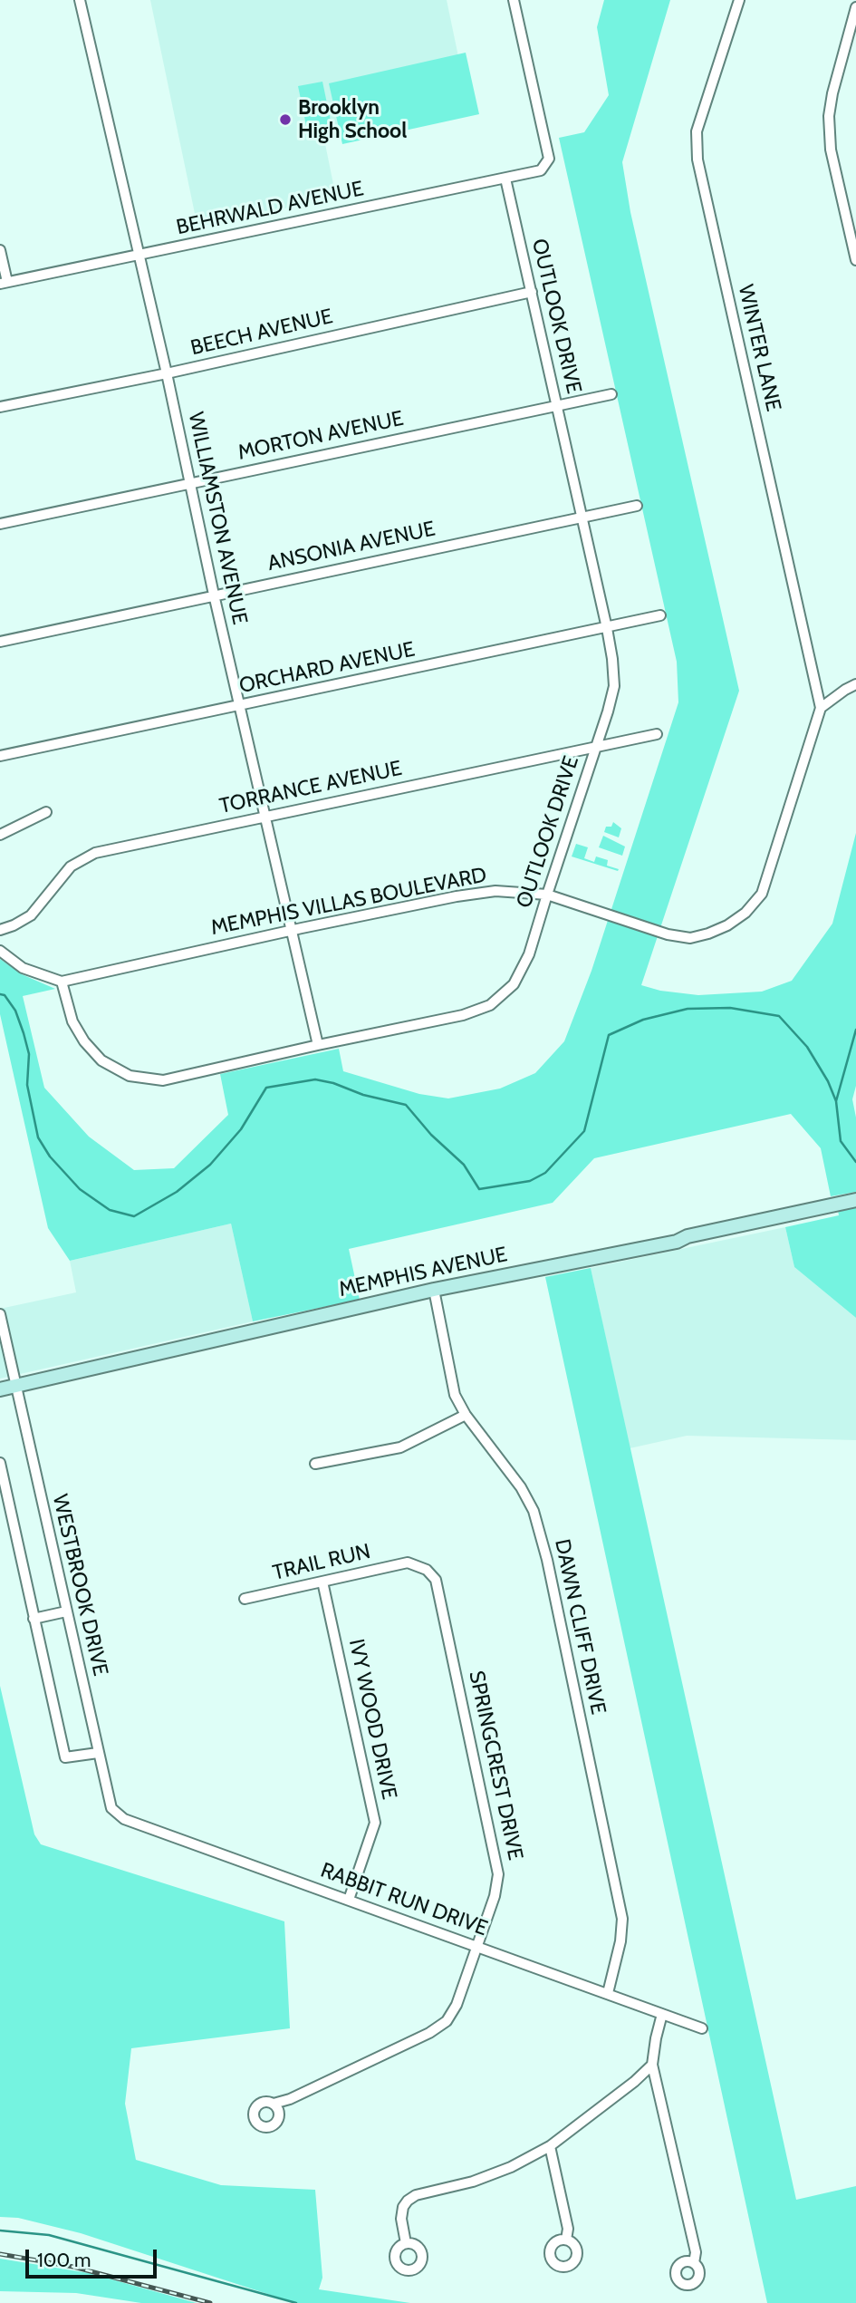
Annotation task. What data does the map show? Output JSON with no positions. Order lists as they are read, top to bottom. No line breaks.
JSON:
{"streets":{"main road":["MEMPHIS AVENUE"],"street":["BEHRWALD AVENUE","OUTLOOK DRIVE","BEECH AVENUE","WINTER LANE","MORTON AVENUE","WILLIAMSTON AVENUE","ANSONIA AVENUE","ORCHARD AVENUE","TORRANCE AVENUE","MEMPHIS VILLAS BOULEVARD","TRAIL RUN","WESTBROOK DRIVE","DAWN CLIFF DRIVE","IVY WOOD DRIVE","SPRINGCREST DRIVE","RABBIT RUN DRIVE"]},"crossings":[["BEHRWALD AVENUE","OUTLOOK DRIVE"],["BEHRWALD AVENUE","WILLIAMSTON AVENUE"],["OUTLOOK DRIVE","BEECH AVENUE"],["OUTLOOK DRIVE","MORTON AVENUE"],["OUTLOOK DRIVE","WILLIAMSTON AVENUE"],["OUTLOOK DRIVE","ANSONIA AVENUE"],["OUTLOOK DRIVE","ORCHARD AVENUE"],["OUTLOOK DRIVE","TORRANCE AVENUE"],["OUTLOOK DRIVE","MEMPHIS VILLAS BOULEVARD"],["BEECH AVENUE","WILLIAMSTON AVENUE"],["WINTER LANE","MEMPHIS VILLAS BOULEVARD"],["MORTON AVENUE","WILLIAMSTON AVENUE"],["WILLIAMSTON AVENUE","ANSONIA AVENUE"],["WILLIAMSTON AVENUE","ORCHARD AVENUE"],["WILLIAMSTON AVENUE","TORRANCE AVENUE"],["WILLIAMSTON AVENUE","MEMPHIS VILLAS BOULEVARD"],["MEMPHIS AVENUE","WESTBROOK DRIVE"],["MEMPHIS AVENUE","DAWN CLIFF DRIVE"],["TRAIL RUN","IVY WOOD DRIVE"],["TRAIL RUN","SPRINGCREST DRIVE"],["WESTBROOK DRIVE","RABBIT RUN DRIVE"],["DAWN CLIFF DRIVE","RABBIT RUN DRIVE"],["IVY WOOD DRIVE","RABBIT RUN DRIVE"],["SPRINGCREST DRIVE","RABBIT RUN DRIVE"]],"places":["Brooklyn High School"],"scale_bar":"100 m"}
